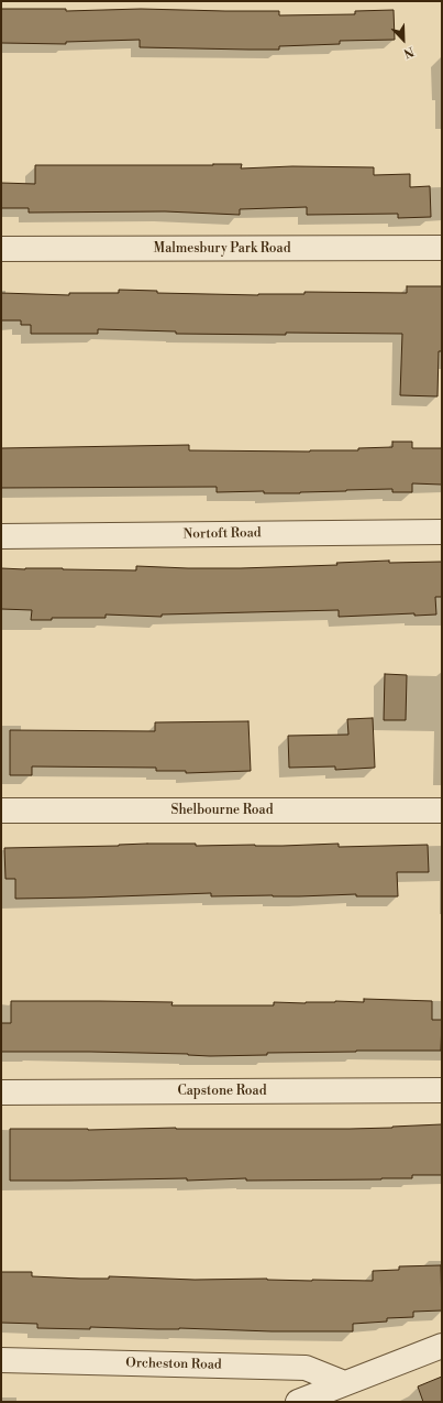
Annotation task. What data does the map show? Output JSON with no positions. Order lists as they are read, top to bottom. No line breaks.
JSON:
{"streets":{"street":["Malmesbury Park Road","Nortoft Road","Shelbourne Road","Capstone Road","Orcheston Road"]},"north":"bottom right"}
